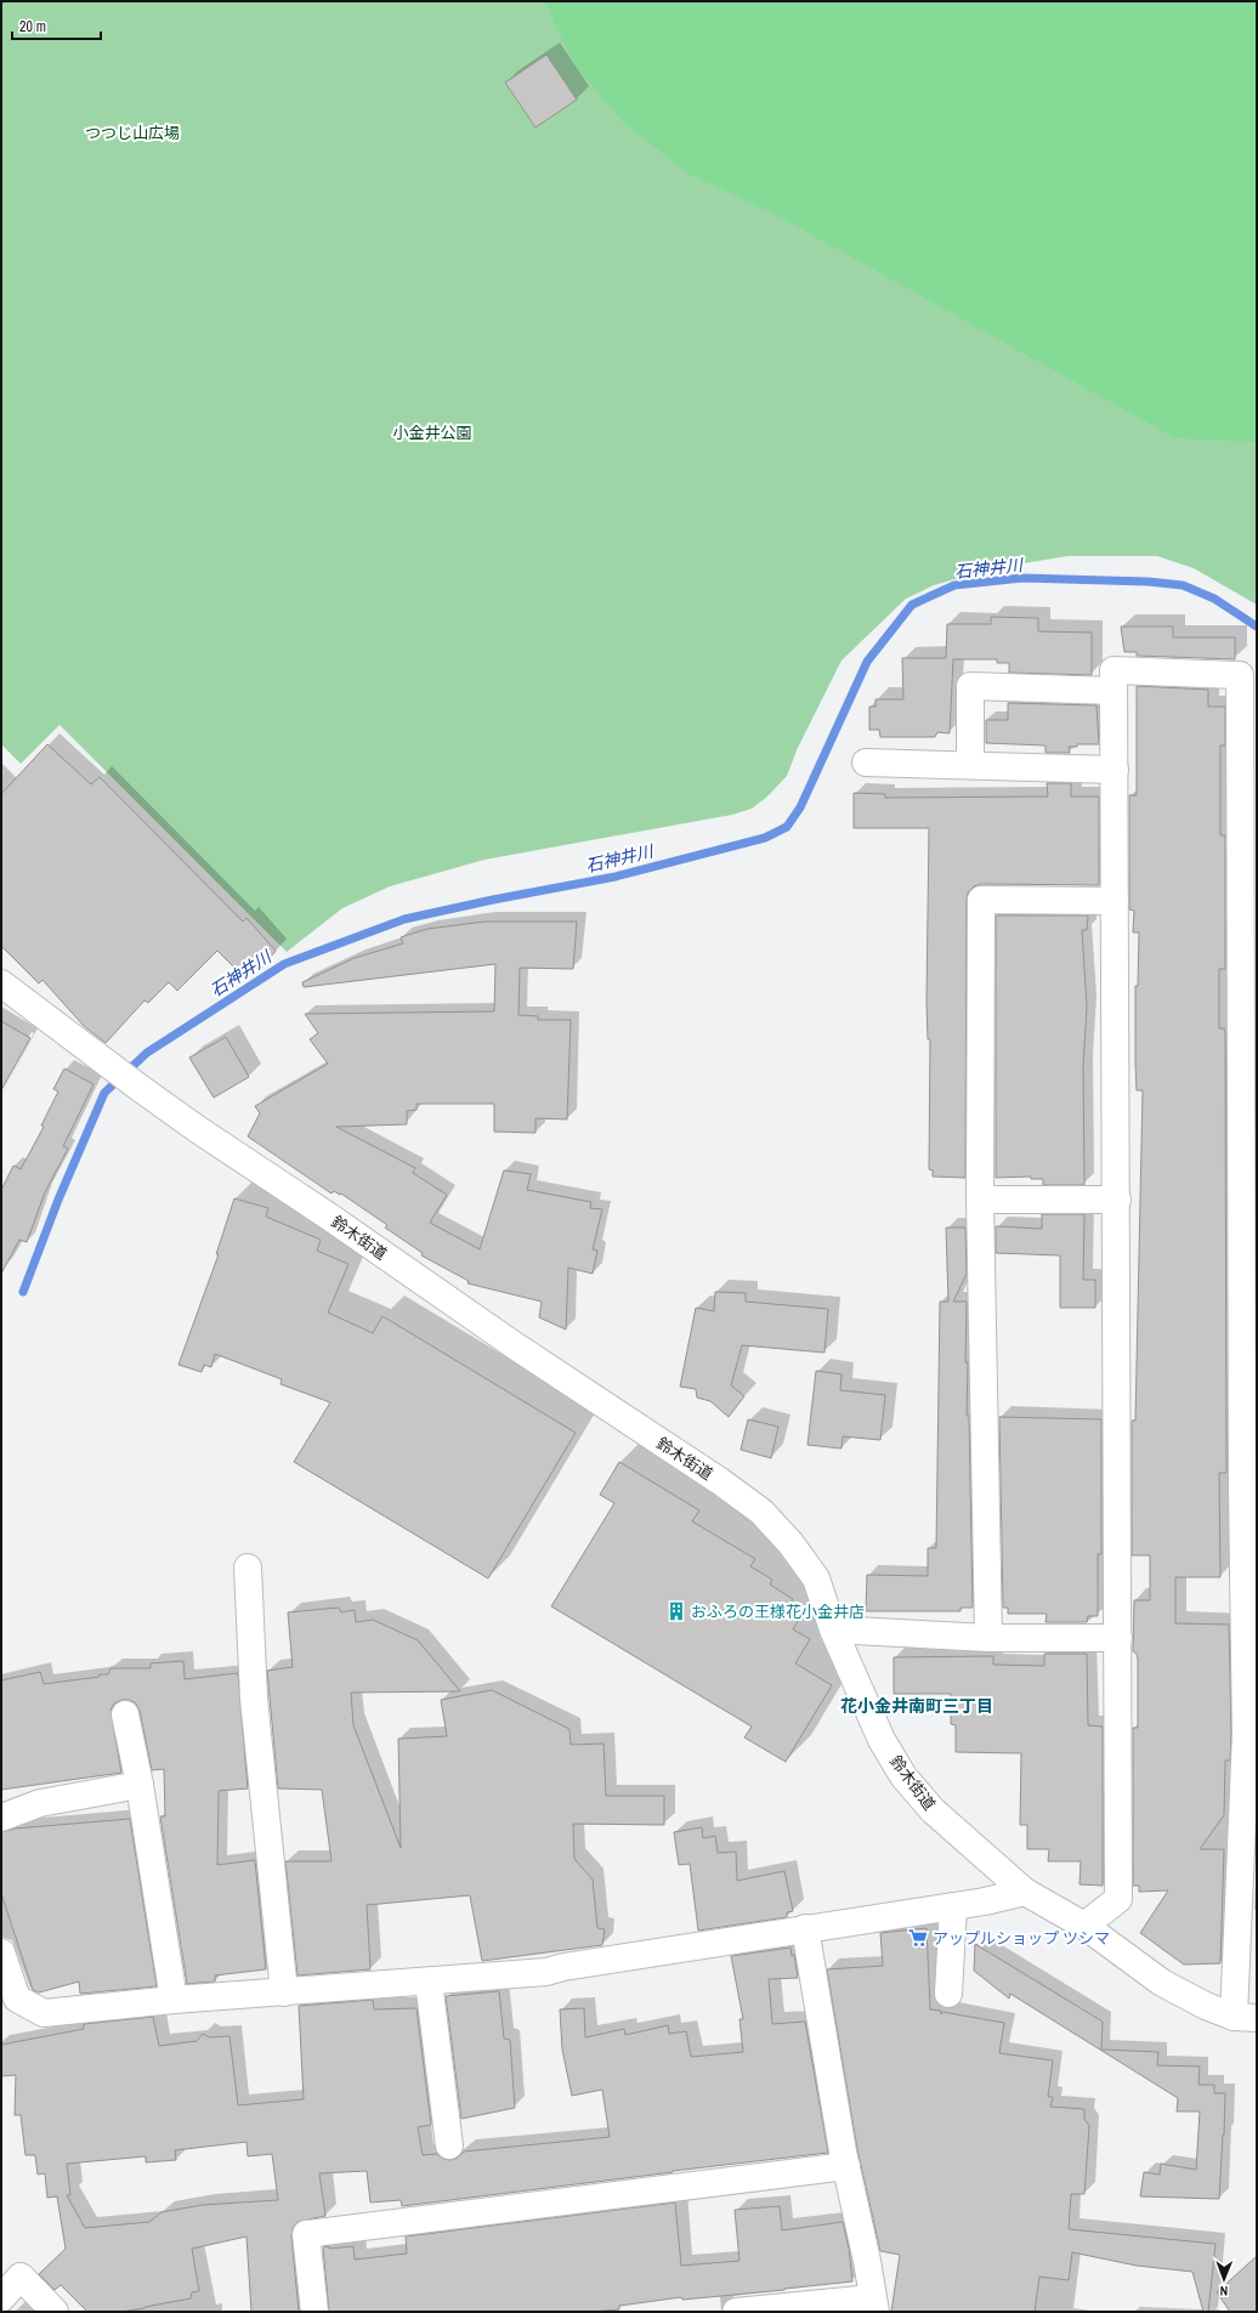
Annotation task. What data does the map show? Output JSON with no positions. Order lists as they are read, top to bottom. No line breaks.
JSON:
{"streets":{"street":["鈴木街道"]},"districts":["花小金井南町三丁目"],"water":["石神井川"],"parks":["つつじ山広場","小金井公園"],"places":{"building":["おふろの王様花小金井店"],"supermarket":["アップルショップ ツシマ"]},"scale_bar":"20 m","north":"bottom"}
